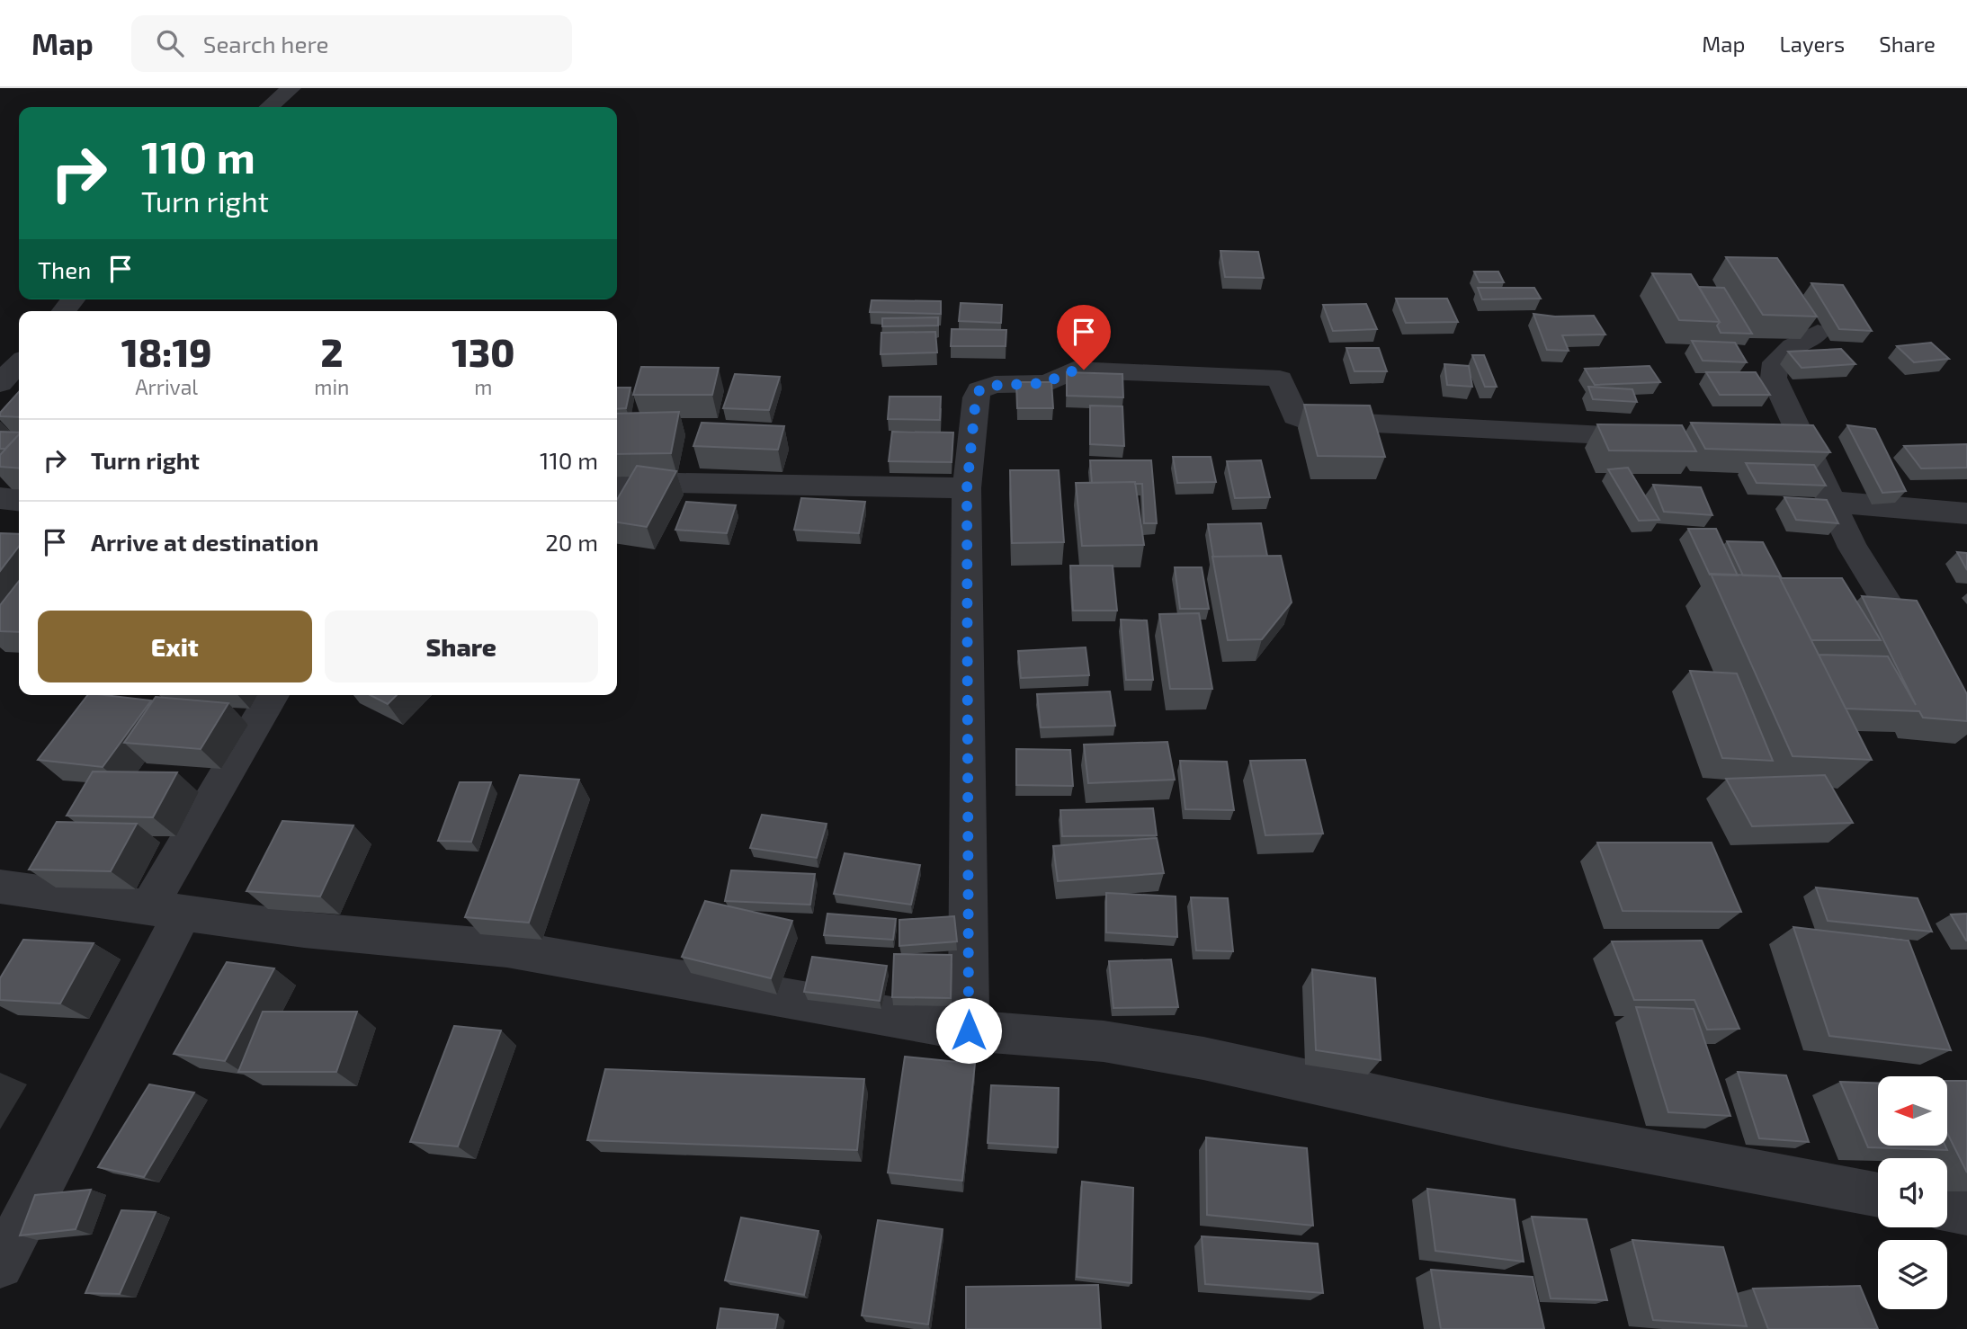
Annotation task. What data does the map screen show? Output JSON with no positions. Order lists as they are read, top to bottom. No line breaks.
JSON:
{"north":"left","page":{"header":"Map","search":"Search here","nav":["Map","Layers","Share"],"turn":["110 m","Turn right"],"then":"Then","eta":["18:19","Arrival","2","min","130","m"],"list":[{"name":"Turn right","value":"110 m"},{"name":"Arrive at destination","value":"20 m"}],"buttons":["Exit","Share"]}}
